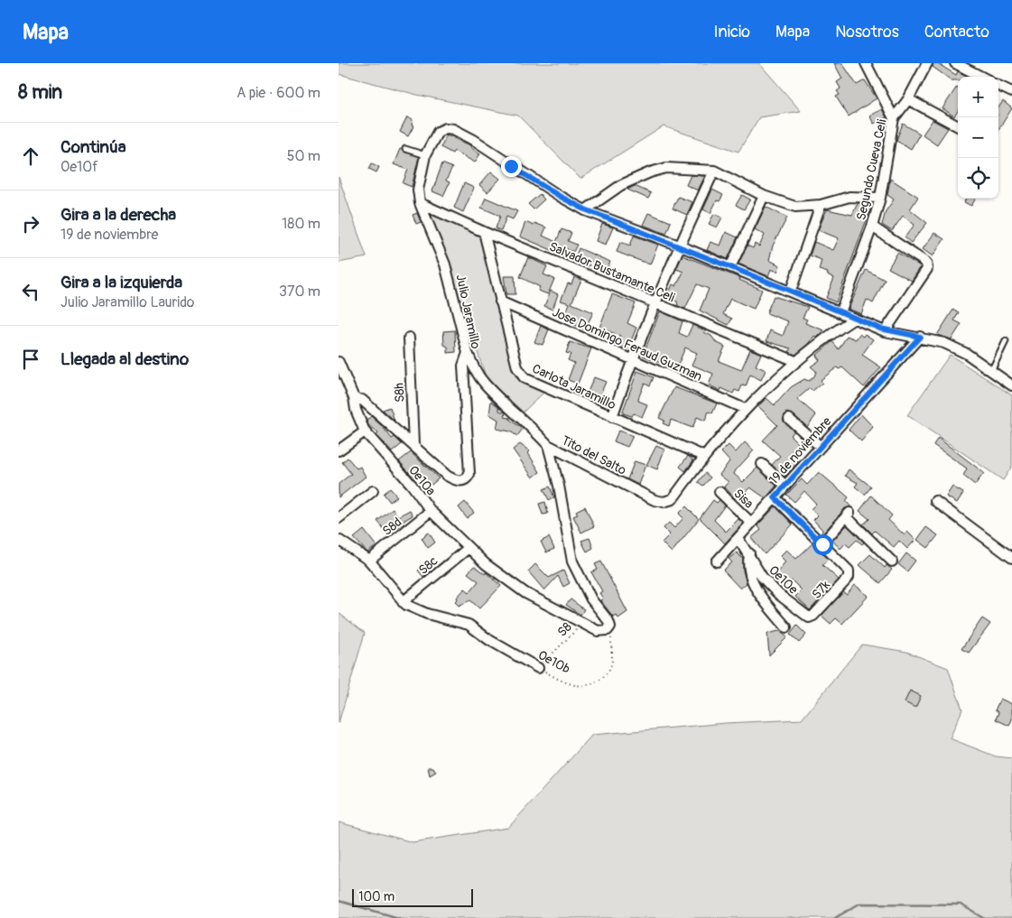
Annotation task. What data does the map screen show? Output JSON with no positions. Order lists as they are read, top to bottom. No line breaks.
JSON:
{"streets":{"street":["Segundo Cueva Celi","Salvador Bustamante Celi","Julio Jaramillo","Jose Domingo Feraud Guzman","Carlota Jaramillo","S8h","19 de noviembre","Tito del Salto","Oe10a","Sisa","S8d","S8c","Oe10e","S7k","Oe10b"],"path":["S8"]},"crossings":[["Salvador Bustamante Celi","Julio Jaramillo"],["Salvador Bustamante Celi","Carlota Jaramillo"],["Julio Jaramillo","Tito del Salto"],["Julio Jaramillo","Oe10a"],["Jose Domingo Feraud Guzman","Carlota Jaramillo"],["Carlota Jaramillo","Tito del Salto"],["S8h","Oe10a"],["19 de noviembre","Sisa"],["19 de noviembre","Oe10e"],["Oe10a","S8d"],["Oe10a","S8c"],["Oe10a","S8"],["Oe10a","Oe10b"],["S8d","Oe10b"],["S8c","Oe10b"],["Oe10e","S7k"],["S8","Oe10b"]],"scale_bar":"100 m","page":{"header":"Mapa","nav":["Inicio","Mapa","Nosotros","Contacto"],"heading":["8 min","A pie · 600 m"],"map_buttons":["+","−"],"list":[["Continúa","Oe10f","50 m"],["Gira a la derecha","19 de noviembre","180 m"],["Gira a la izquierda","Julio Jaramillo Laurido","370 m"],"Llegada al destino"],"scale":"100 m"}}
